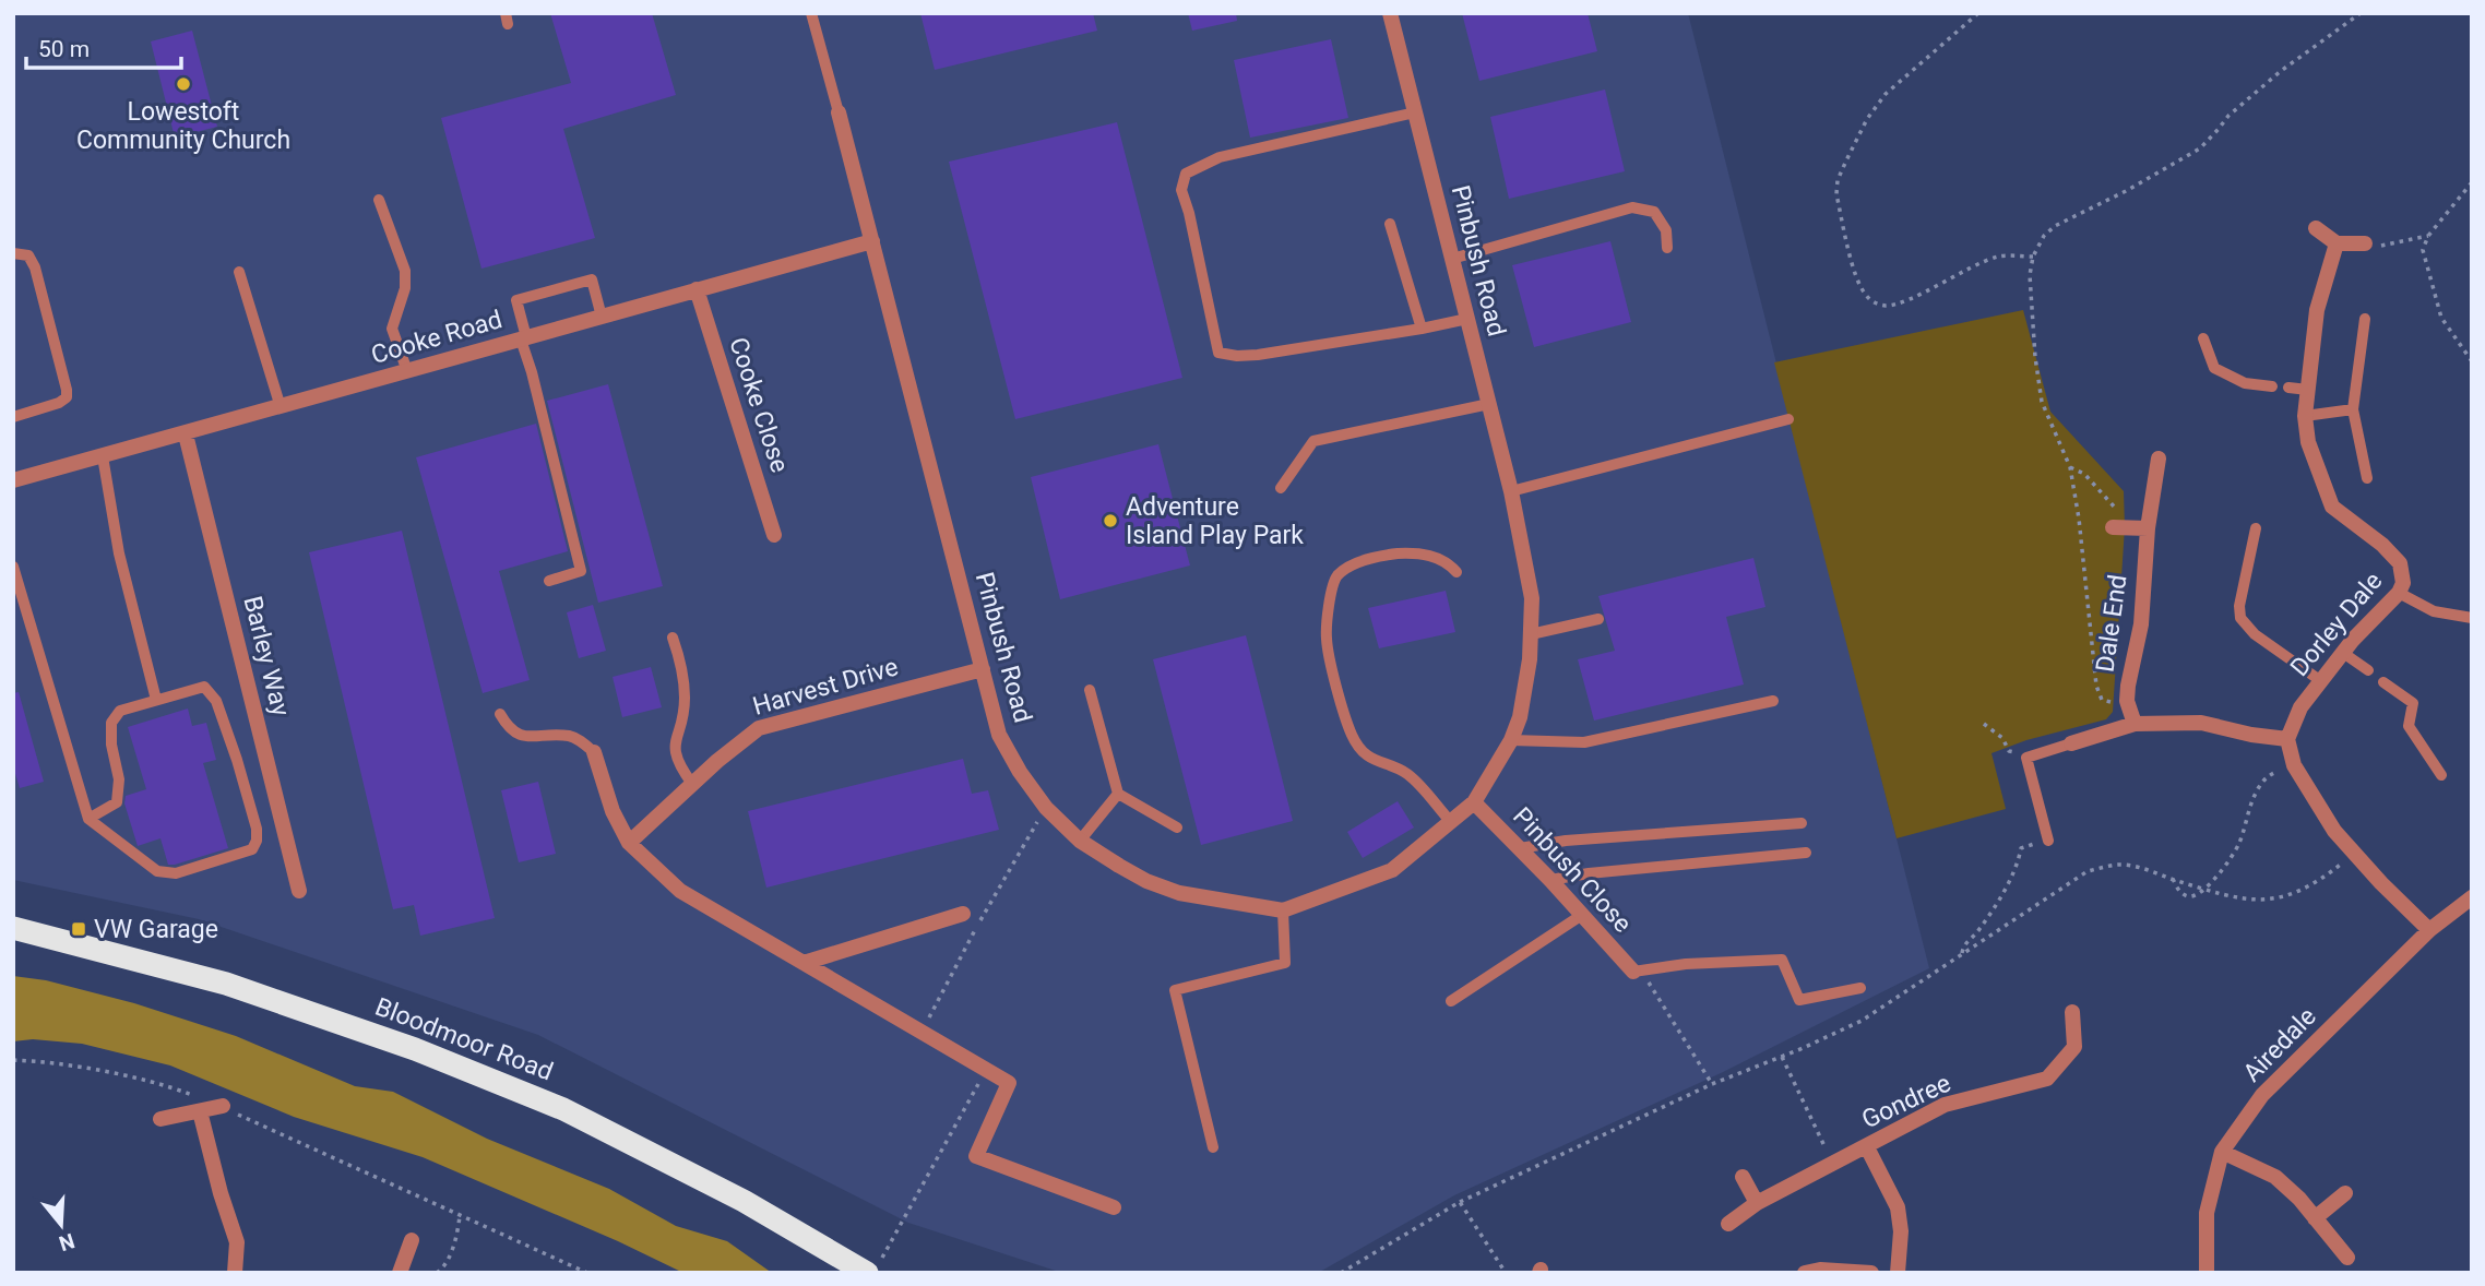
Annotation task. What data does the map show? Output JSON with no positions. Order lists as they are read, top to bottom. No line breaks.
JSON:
{"streets":{"highway":["Bloodmoor Road"],"street":["Pinbush Road","Cooke Road","Cooke Close","Dale End","Dorley Dale","Barley Way","Harvest Drive","Pinbush Close","Airedale","Gondree"]},"crossings":[["Pinbush Road","Cooke Road"],["Pinbush Road","Harvest Drive"],["Pinbush Road","Pinbush Close"],["Cooke Road","Cooke Close"],["Cooke Road","Barley Way"]],"places":{"other":["Lowestoft Community Church","Adventure Island Play Park"],"transit":["VW Garage"]},"scale_bar":"50 m","north":"bottom"}
